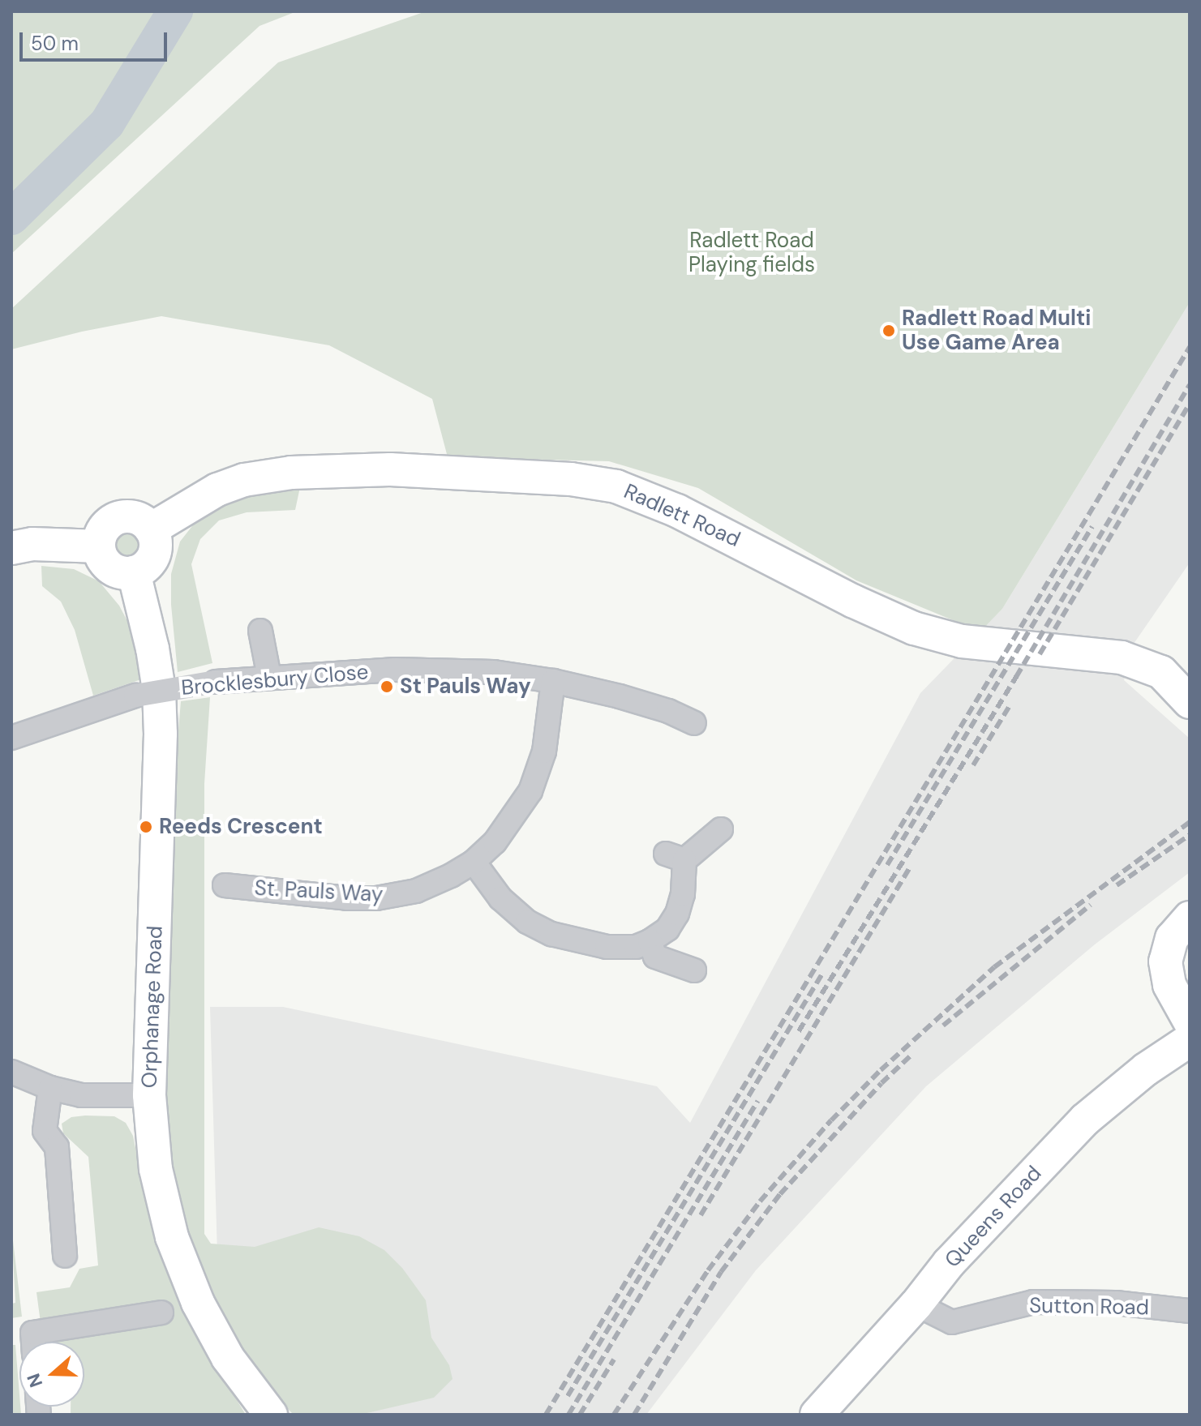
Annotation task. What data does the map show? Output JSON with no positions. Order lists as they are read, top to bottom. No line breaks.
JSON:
{"streets":{"street":["Radlett Road","Brocklesbury Close","St. Pauls Way","Orphanage Road","Queens Road","Sutton Road"]},"crossings":[["Radlett Road","Orphanage Road"],["Brocklesbury Close","St. Pauls Way"],["Queens Road","Sutton Road"]],"parks":["Radlett Road Playing fields"],"places":["Radlett Road Multi Use Game Area","St Pauls Way","Reeds Crescent"],"scale_bar":"50 m","north":"left"}
